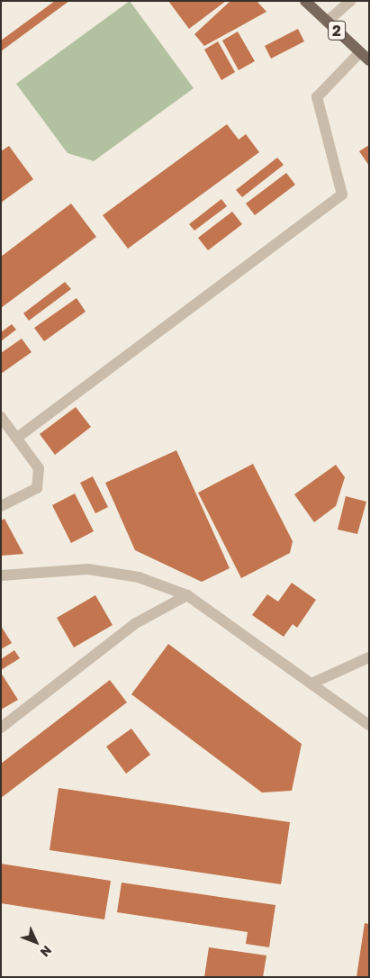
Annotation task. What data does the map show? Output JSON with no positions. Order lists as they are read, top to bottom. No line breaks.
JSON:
{"streets":{"main road":["2"]},"north":"bottom right"}
